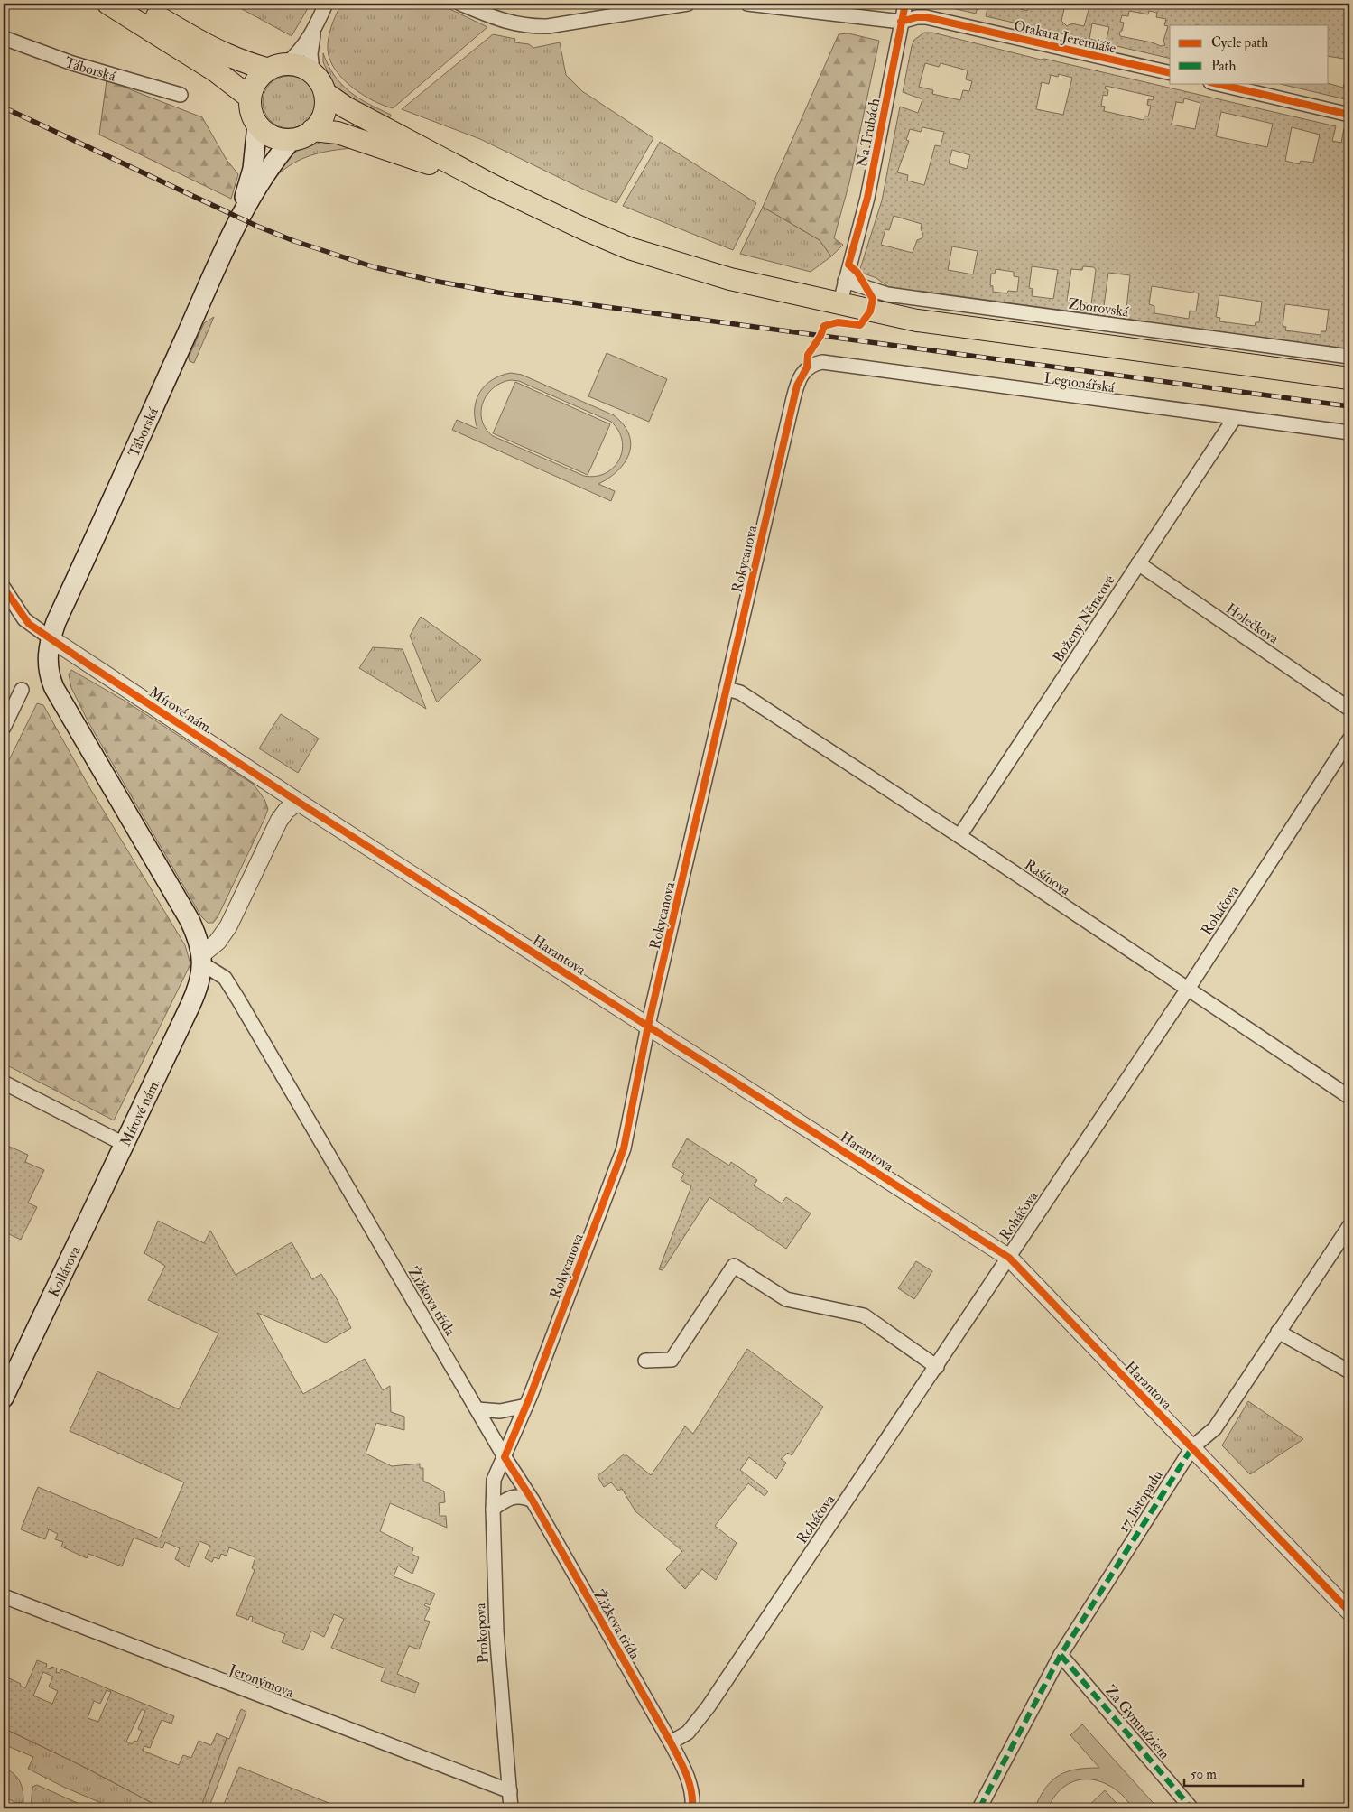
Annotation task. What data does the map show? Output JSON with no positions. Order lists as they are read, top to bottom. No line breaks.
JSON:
{"streets":{"main road":["Táborská","Mírové nám.","Kollárova"],"street":["Otakara Jeremiáše","Na Trubách","Zborovská","Legionářská","Rokycanova","Boženy Němcové","Holečkova","Rašínova","Roháčova","Harantova","Žižkova třída","17. listopadu","Prokopova","Jeronýmova","Za Gymnáziem"]},"crossings":[["Otakara Jeremiáše","Na Trubách"],["Táborská","Mírové nám."],["Na Trubách","Zborovská"],["Legionářská","Rokycanova"],["Legionářská","Boženy Němcové"],["Rokycanova","Rašínova"],["Rokycanova","Harantova"],["Rokycanova","Žižkova třída"],["Rokycanova","Prokopova"],["Boženy Němcové","Holečkova"],["Boženy Němcové","Rašínova"],["Mírové nám.","Harantova"],["Mírové nám.","Kollárova"],["Mírové nám.","Žižkova třída"],["Rašínova","Roháčova"],["Roháčova","Harantova"],["Roháčova","Žižkova třída"],["Harantova","17. listopadu"],["Žižkova třída","Prokopova"],["17. listopadu","Za Gymnáziem"],["Prokopova","Jeronýmova"]],"legend":["Cycle path","Path"],"scale_bar":"50 m"}
